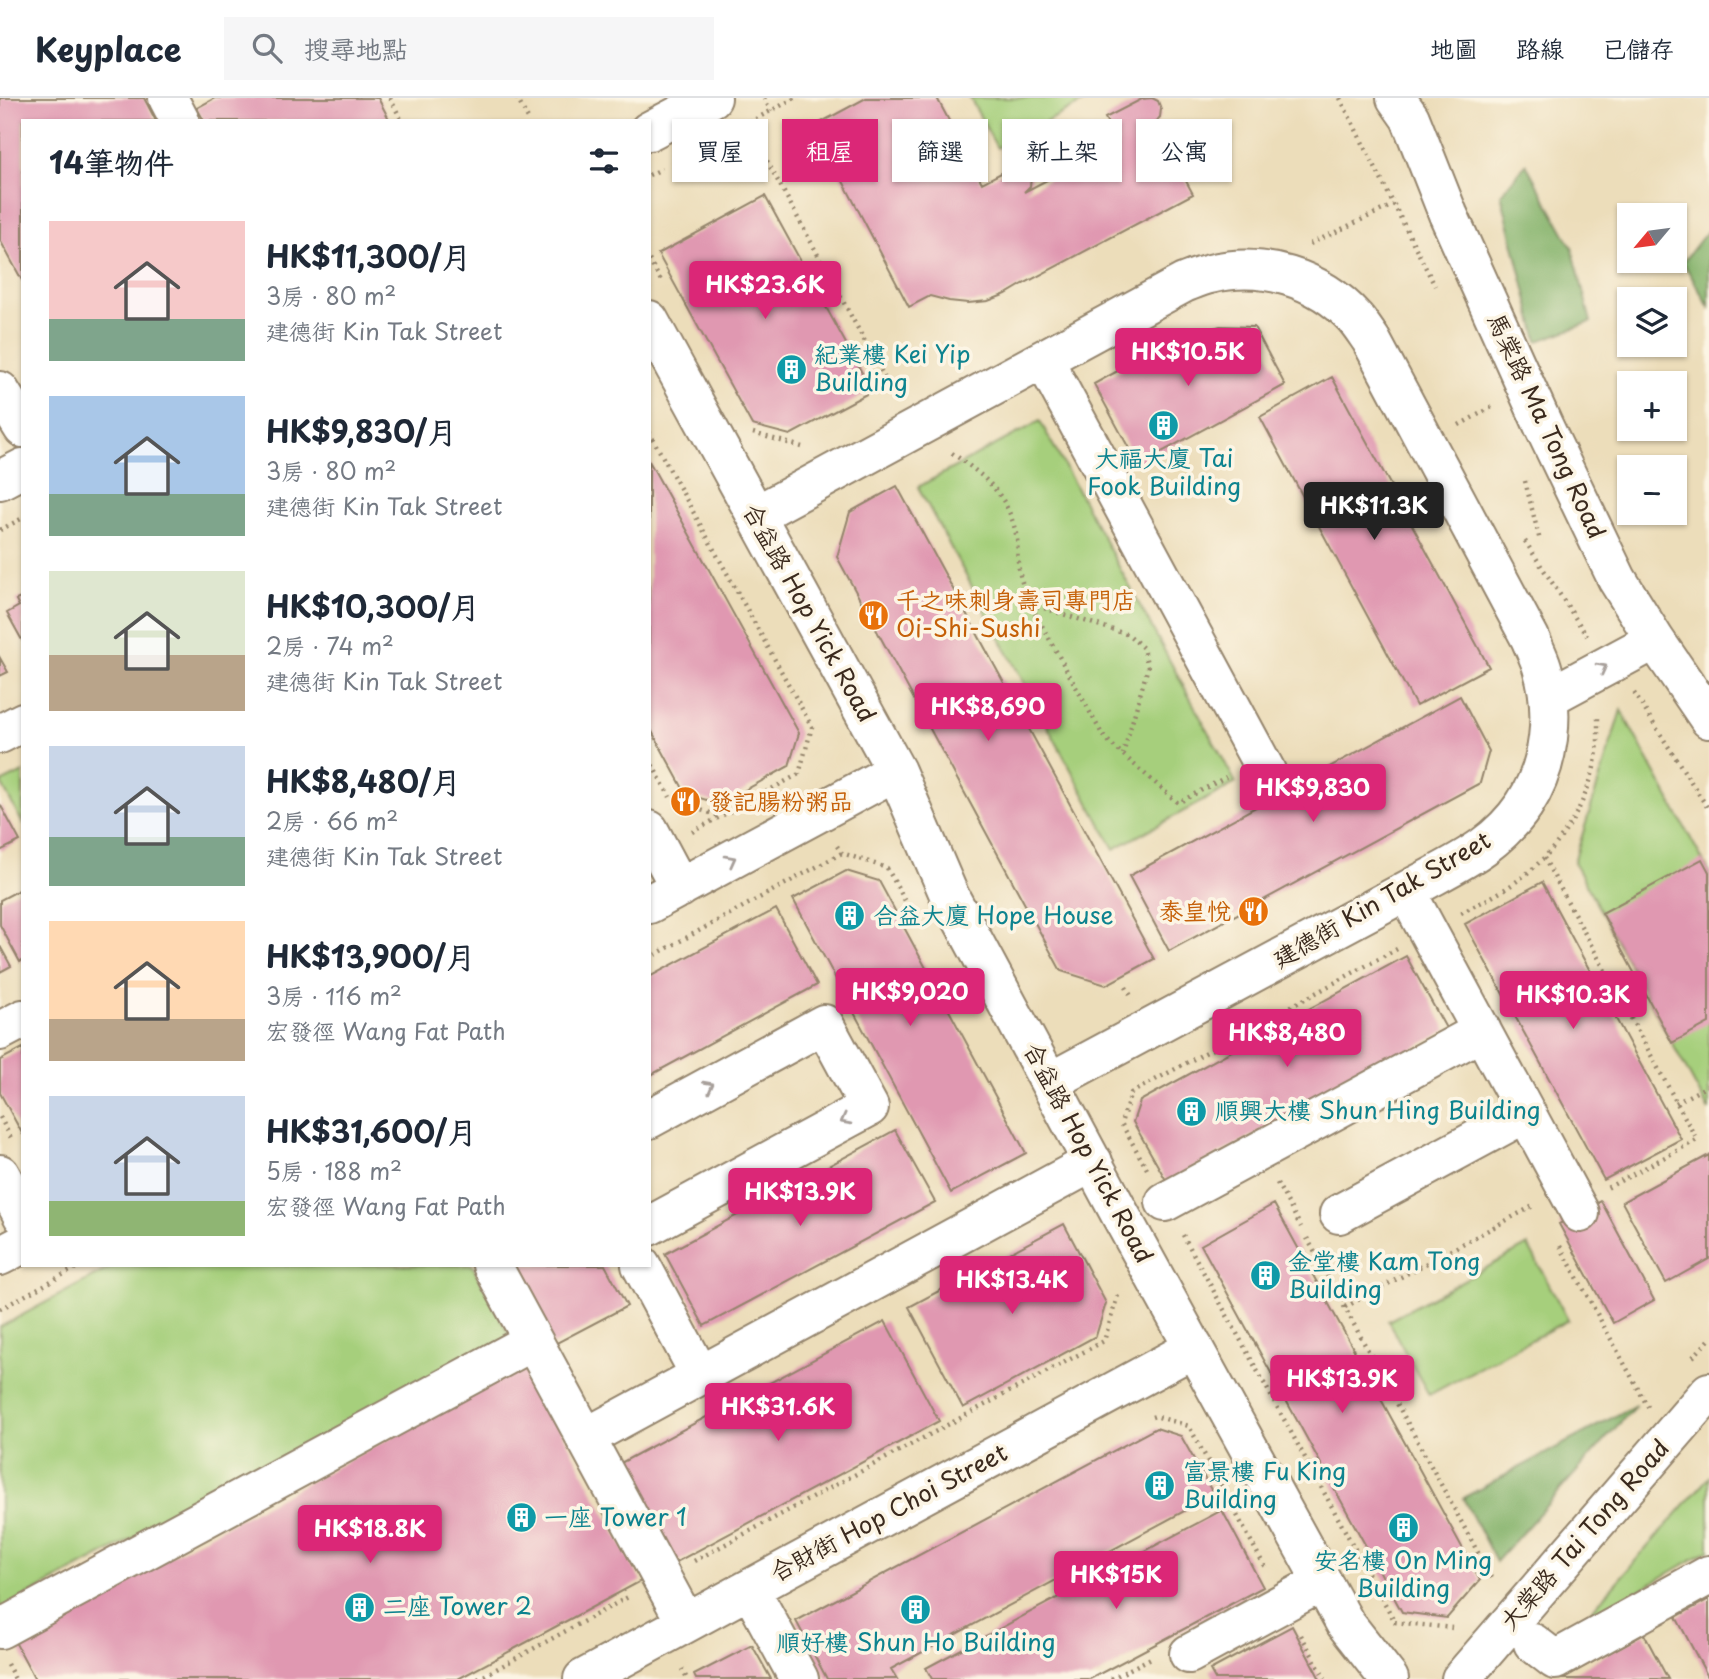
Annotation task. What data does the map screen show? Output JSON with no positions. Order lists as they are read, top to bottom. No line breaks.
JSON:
{"streets":{"street":["馬棠路 Ma Tong Road","合益路 Hop Yick Road","建德街 Kin Tak Street","合財街 Hop Choi Street","大棠路 Tai Tong Road"]},"crossings":[["合益路 Hop Yick Road","建德街 Kin Tak Street"],["合益路 Hop Yick Road","合財街 Hop Choi Street"]],"places":{"building":["紀業樓 Kei Yip Building","大福大廈 Tai Fook Building","合益大廈 Hope House","順興大樓 Shun Hing Building","金堂樓 Kam Tong Building","富景樓 Fu King Building","一座 Tower 1","安名樓 On Ming Building","二座 Tower 2","順好樓 Shun Ho Building"],"restaurant":["千之味刺身壽司專門店 Oi-Shi-Sushi","發記腸粉粥品","泰皇悅"]},"north":"bottom left","page":{"header":"Keyplace","search":"搜尋地點","nav":["地圖","路線","已儲存"],"chip":["買屋","租屋","篩選","新上架","公寓"],"heading":"14筆物件","map_buttons":["+","−"],"list":[{"name":"HK$11,300/月","note":"3房 · 80 m² · 建德街 Kin Tak Street"},{"name":"HK$9,830/月","note":"3房 · 80 m² · 建德街 Kin Tak Street"},{"name":"HK$10,300/月","note":"2房 · 74 m² · 建德街 Kin Tak Street"},{"name":"HK$8,480/月","note":"2房 · 66 m² · 建德街 Kin Tak Street"},{"name":"HK$13,900/月","note":"3房 · 116 m² · 宏發徑 Wang Fat Path"},{"name":"HK$31,600/月","note":"5房 · 188 m² · 宏發徑 Wang Fat Path"}],"price":["HK$23.6K","HK$10.5K","HK$11.3K","HK$8,690","HK$9,830","HK$9,020","HK$10.3K","HK$8,480","HK$13.9K","HK$13.4K","HK$13.9K","HK$31.6K","HK$18.8K","HK$15K"]}}
